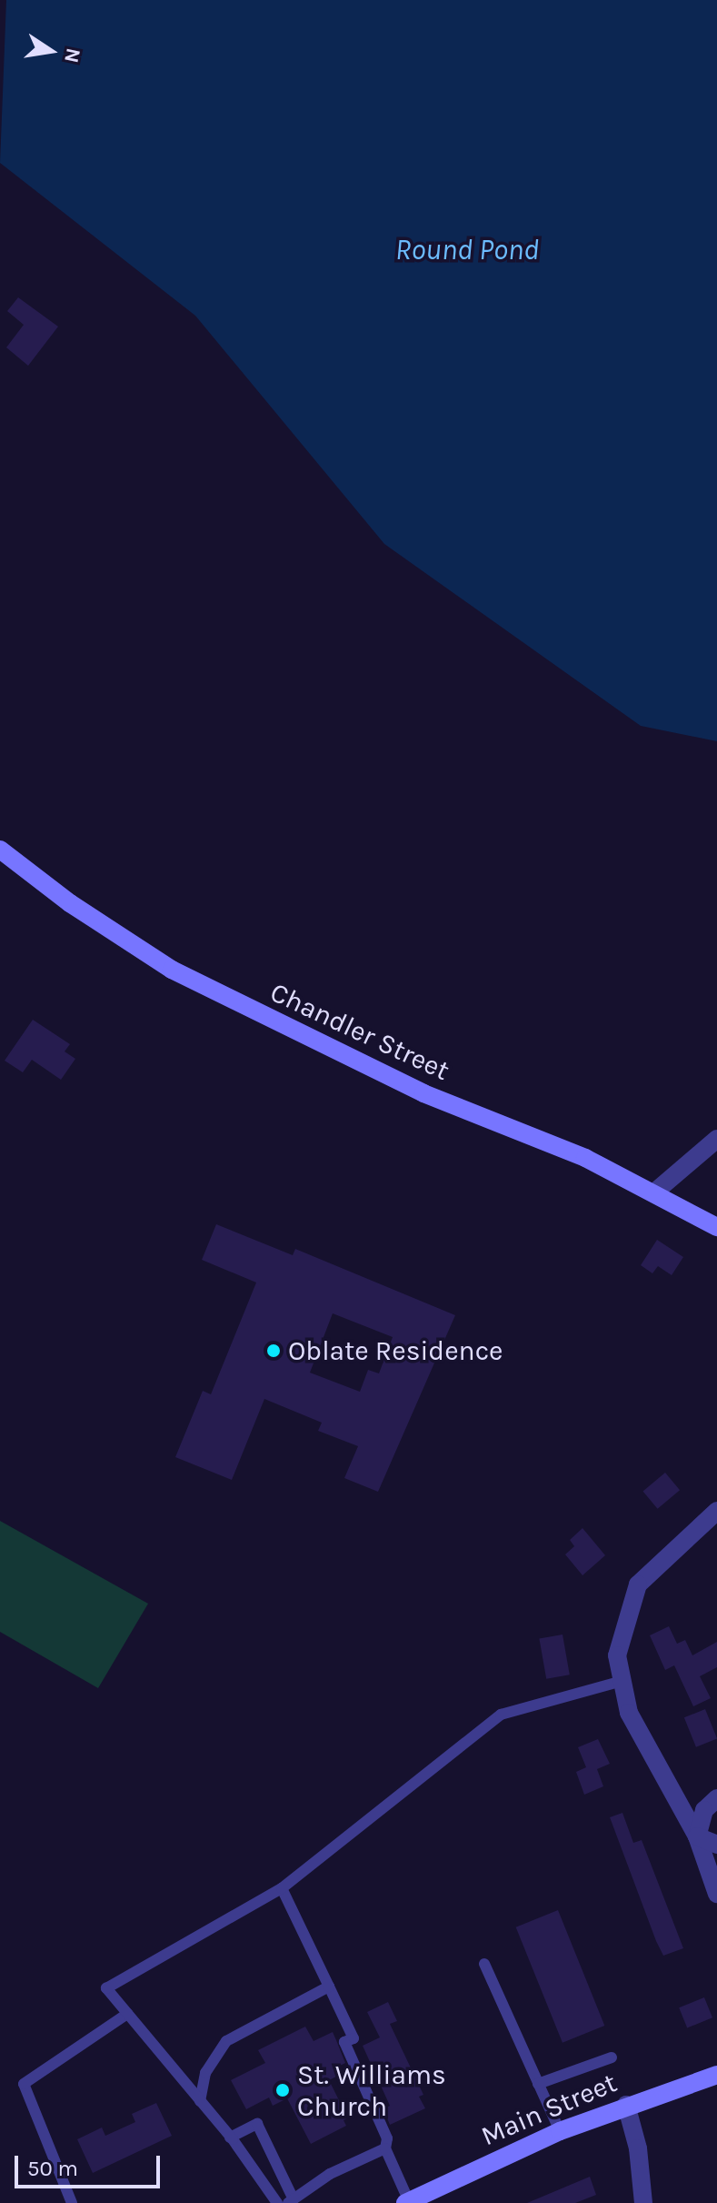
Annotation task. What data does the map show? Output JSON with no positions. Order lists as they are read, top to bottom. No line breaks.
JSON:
{"streets":{"main road":["Chandler Street","Main Street"]},"water":["Round Pond"],"places":["Oblate Residence","St. Williams Church"],"scale_bar":"50 m","north":"right"}
